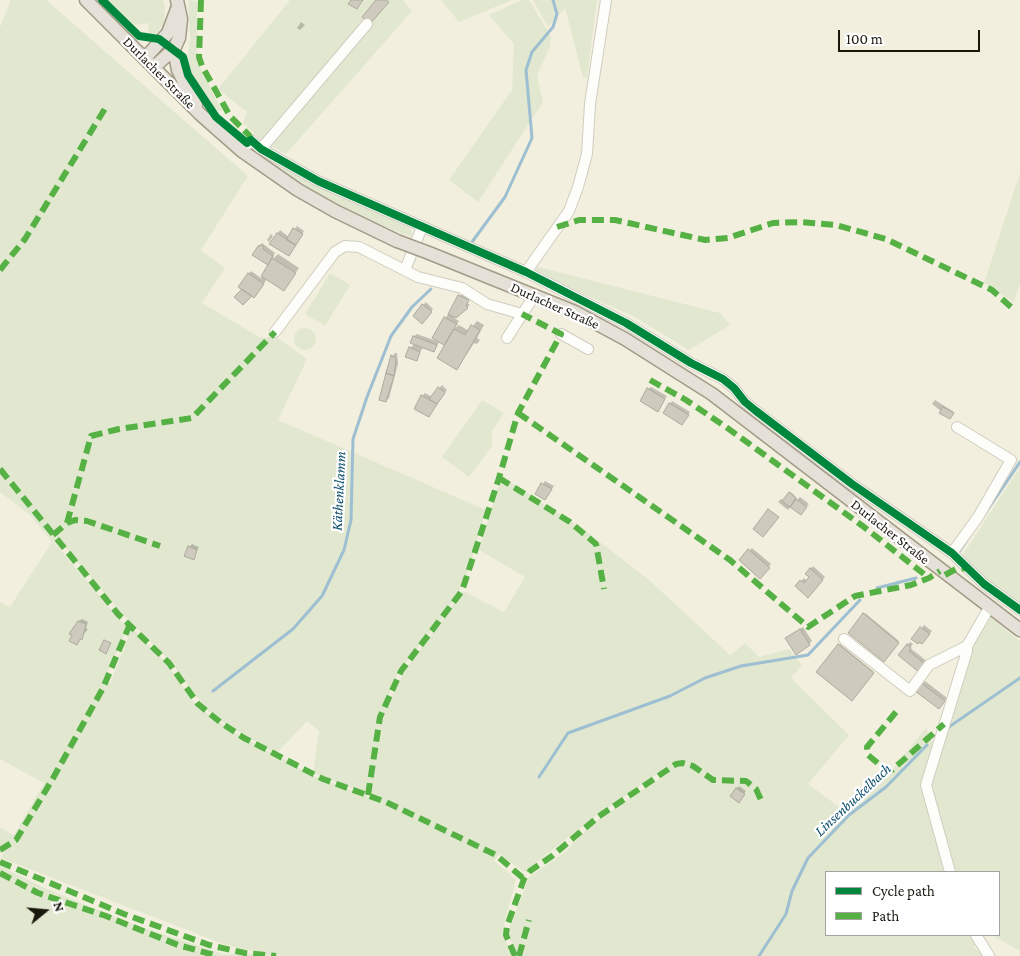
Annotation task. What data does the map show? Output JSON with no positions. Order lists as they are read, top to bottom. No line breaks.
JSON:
{"streets":{"main road":["Durlacher Straße"]},"water":["Käthenklamm","Linsenbuckelbach"],"legend":["Cycle path","Path"],"scale_bar":"100 m","north":"right"}
